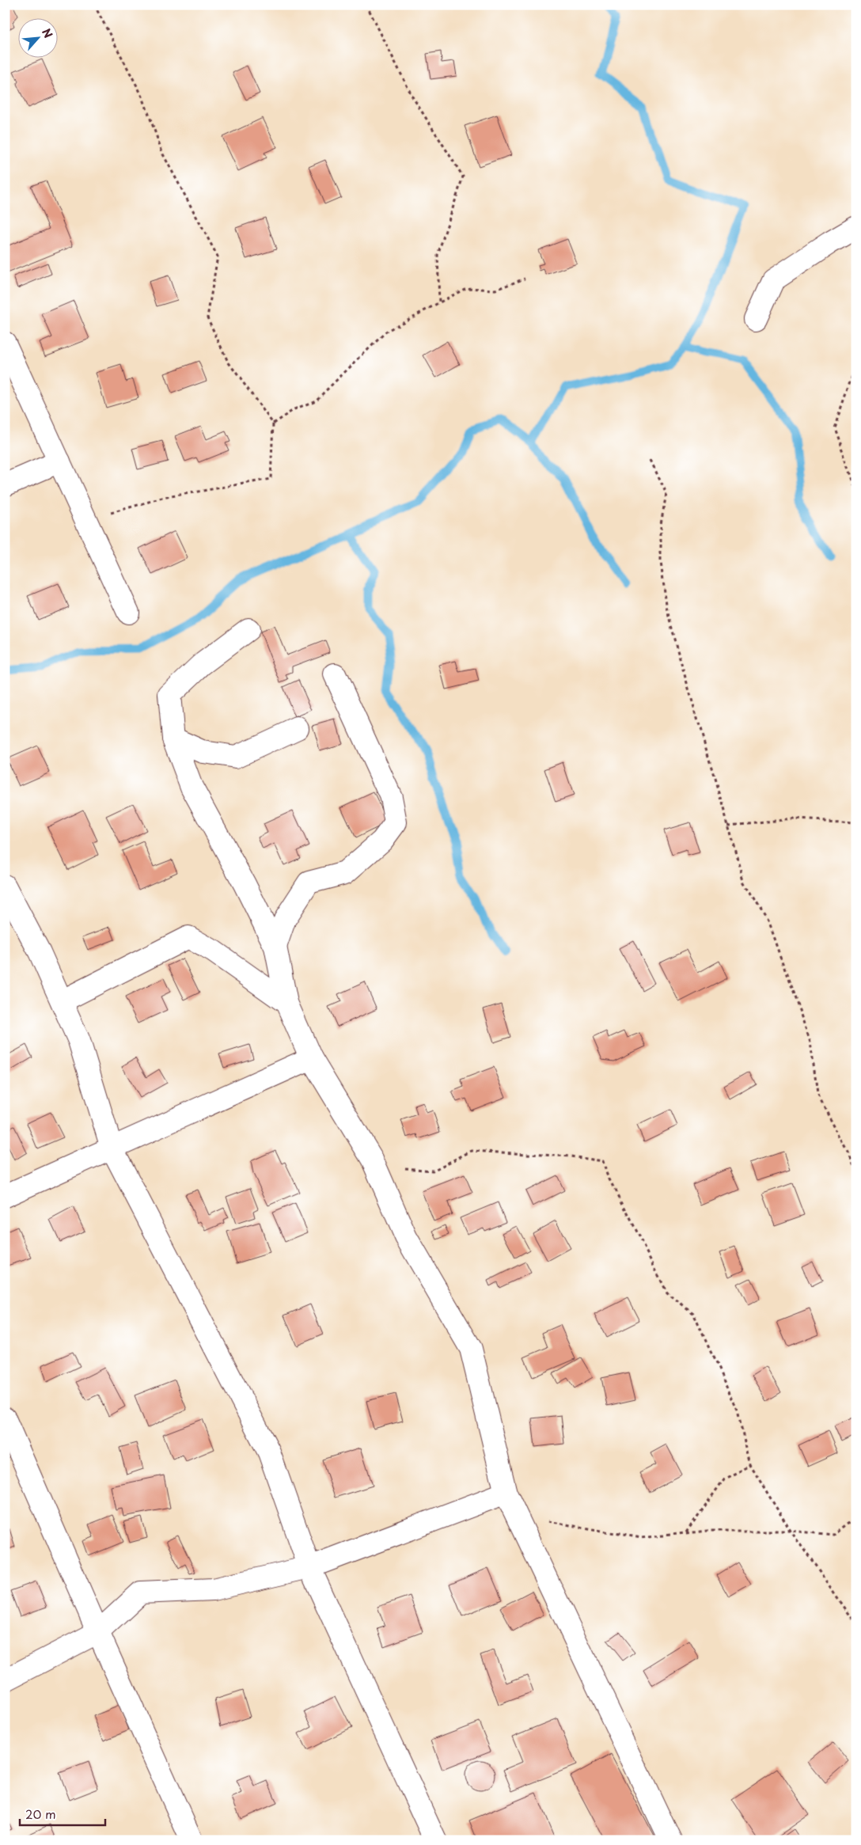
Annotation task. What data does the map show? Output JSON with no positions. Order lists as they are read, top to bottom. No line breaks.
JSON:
{"scale_bar":"20 m","north":"top right"}
